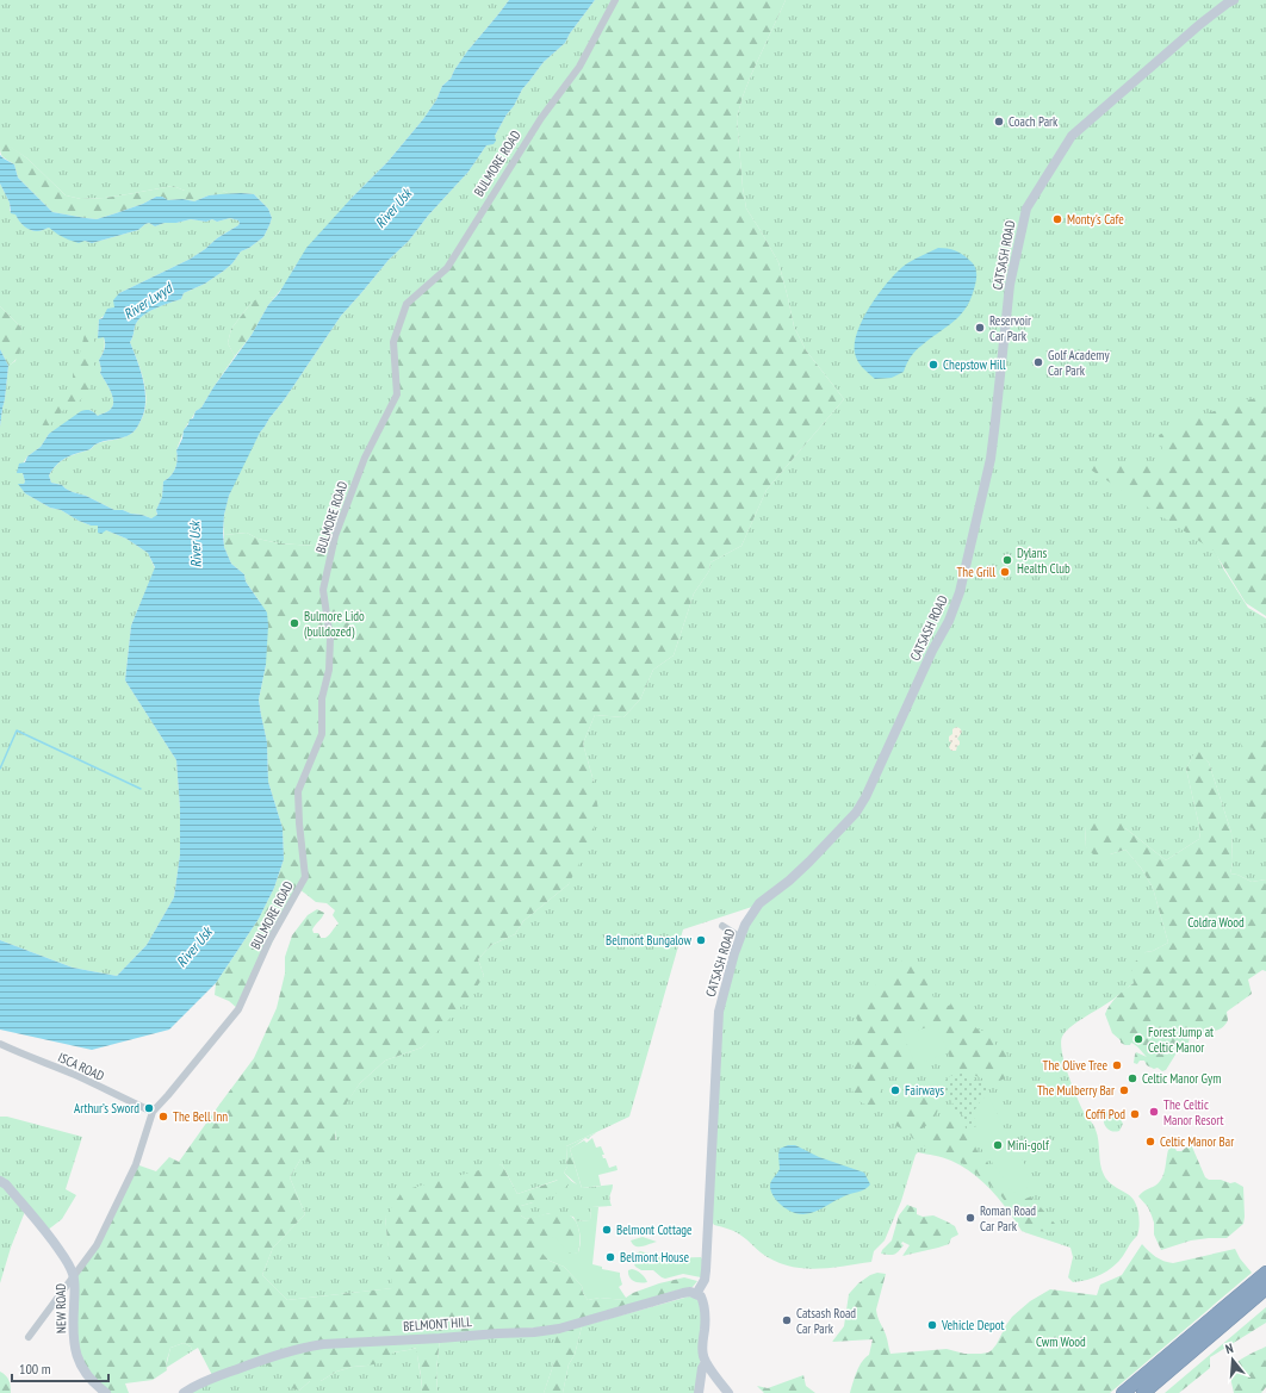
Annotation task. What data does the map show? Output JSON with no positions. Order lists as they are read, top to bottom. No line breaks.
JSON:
{"streets":{"street":["BULMORE ROAD","CATSASH ROAD","ISCA ROAD","NEW ROAD","BELMONT HILL"]},"crossings":[["BULMORE ROAD","ISCA ROAD"],["BULMORE ROAD","NEW ROAD"],["CATSASH ROAD","BELMONT HILL"]],"water":["River Usk","River Lwyd"],"parks":["Coldra Wood","Cwm Wood"],"places":["Coach Park","Monty's Cafe","Reservoir Car Park","Golf Academy Car Park","Chepstow Hill","Dylans Health Club","The Grill","Bulmore Lido (bulldozed)","Belmont Bungalow","Forest Jump at Celtic Manor","The Olive Tree","Celtic Manor Gym","Fairways","The Mulberry Bar","Arthur’s Sword","The Celtic Manor Resort","Coffi Pod","The Bell Inn","Celtic Manor Bar","Mini-golf","Roman Road Car Park","Belmont Cottage","Belmont House","Catsash Road Car Park","Vehicle Depot"],"scale_bar":"100 m","north":"top"}
